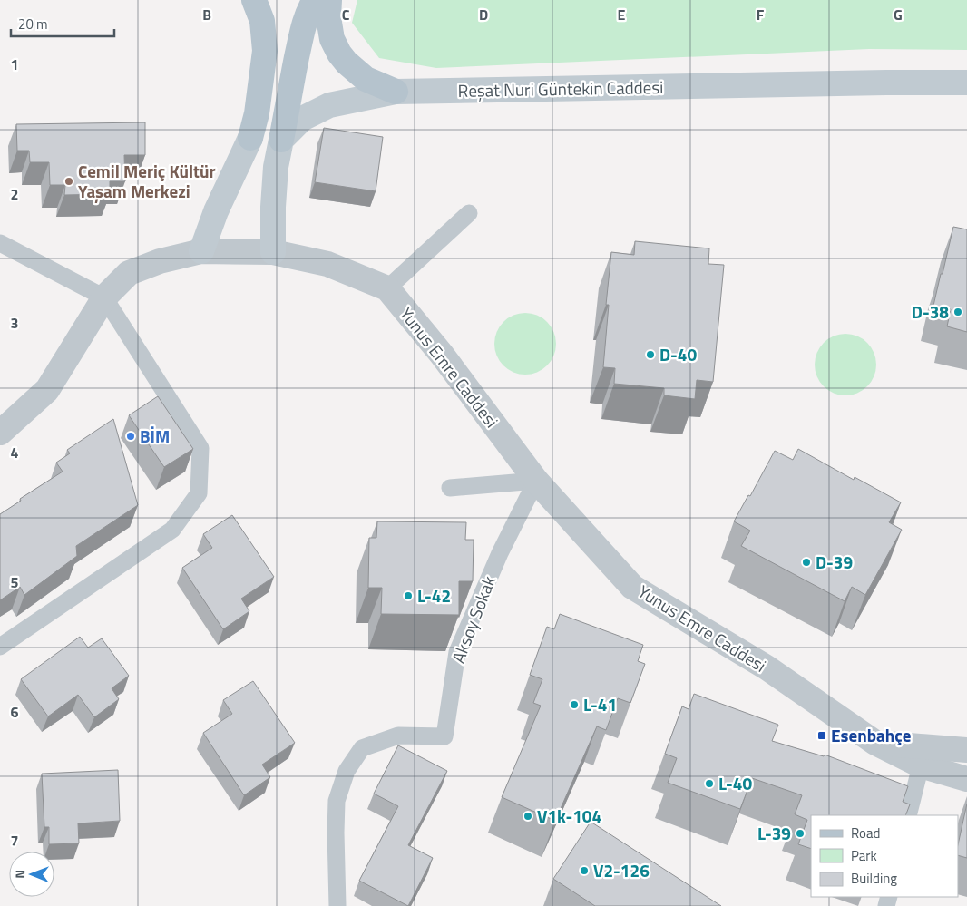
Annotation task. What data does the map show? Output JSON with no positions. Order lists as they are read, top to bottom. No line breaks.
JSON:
{"streets":{"main road":["Reşat Nuri Güntekin Caddesi"],"street":["Yunus Emre Caddesi"],"lane":["Aksoy Sokak"]},"crossings":[["Yunus Emre Caddesi","Aksoy Sokak"]],"places":{"other":["Cemil Meriç Kültür Yaşam Merkezi","D-38","D-40","BİM","D-39","L-42","L-41","L-40","V1k-104","L-39","V2-126"],"transit":["Esenbahçe"]},"legend":["Road","Park","Building"],"scale_bar":"20 m","north":"left","grid":{"columns":["B","C","D","E","F","G"],"rows":["1","2","3","4","5","6","7"]}}
